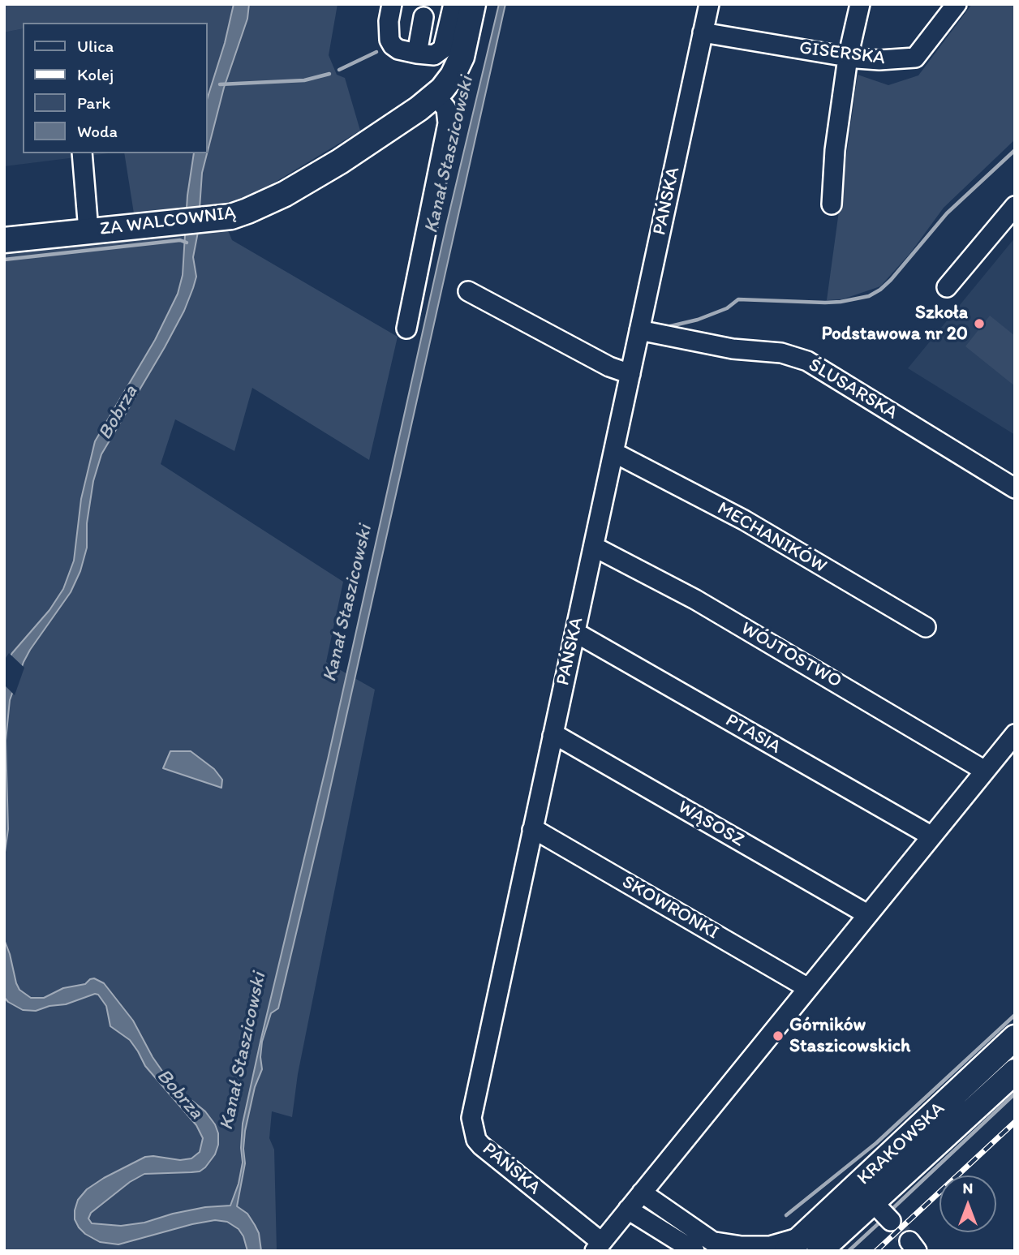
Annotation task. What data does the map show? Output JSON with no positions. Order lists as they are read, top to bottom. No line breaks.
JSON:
{"streets":{"main road":["ZA WALCOWNIĄ","KRAKOWSKA"],"street":["GISERSKA","PAŃSKA","ŚLUSARSKA","MECHANIKÓW","WÓJTOSTWO","PTASIA","WĄSOSZ","SKOWRONKI"]},"crossings":[["GISERSKA","PAŃSKA"],["PAŃSKA","ŚLUSARSKA"],["PAŃSKA","MECHANIKÓW"],["PAŃSKA","WÓJTOSTWO"],["PAŃSKA","PTASIA"],["PAŃSKA","WĄSOSZ"],["PAŃSKA","SKOWRONKI"]],"water":["Kanał Staszicowski","Bobrza"],"places":["Szkoła Podstawowa nr 20","Górników Staszicowskich"],"legend":["Ulica","Kolej","Park","Woda"],"north":"top"}
